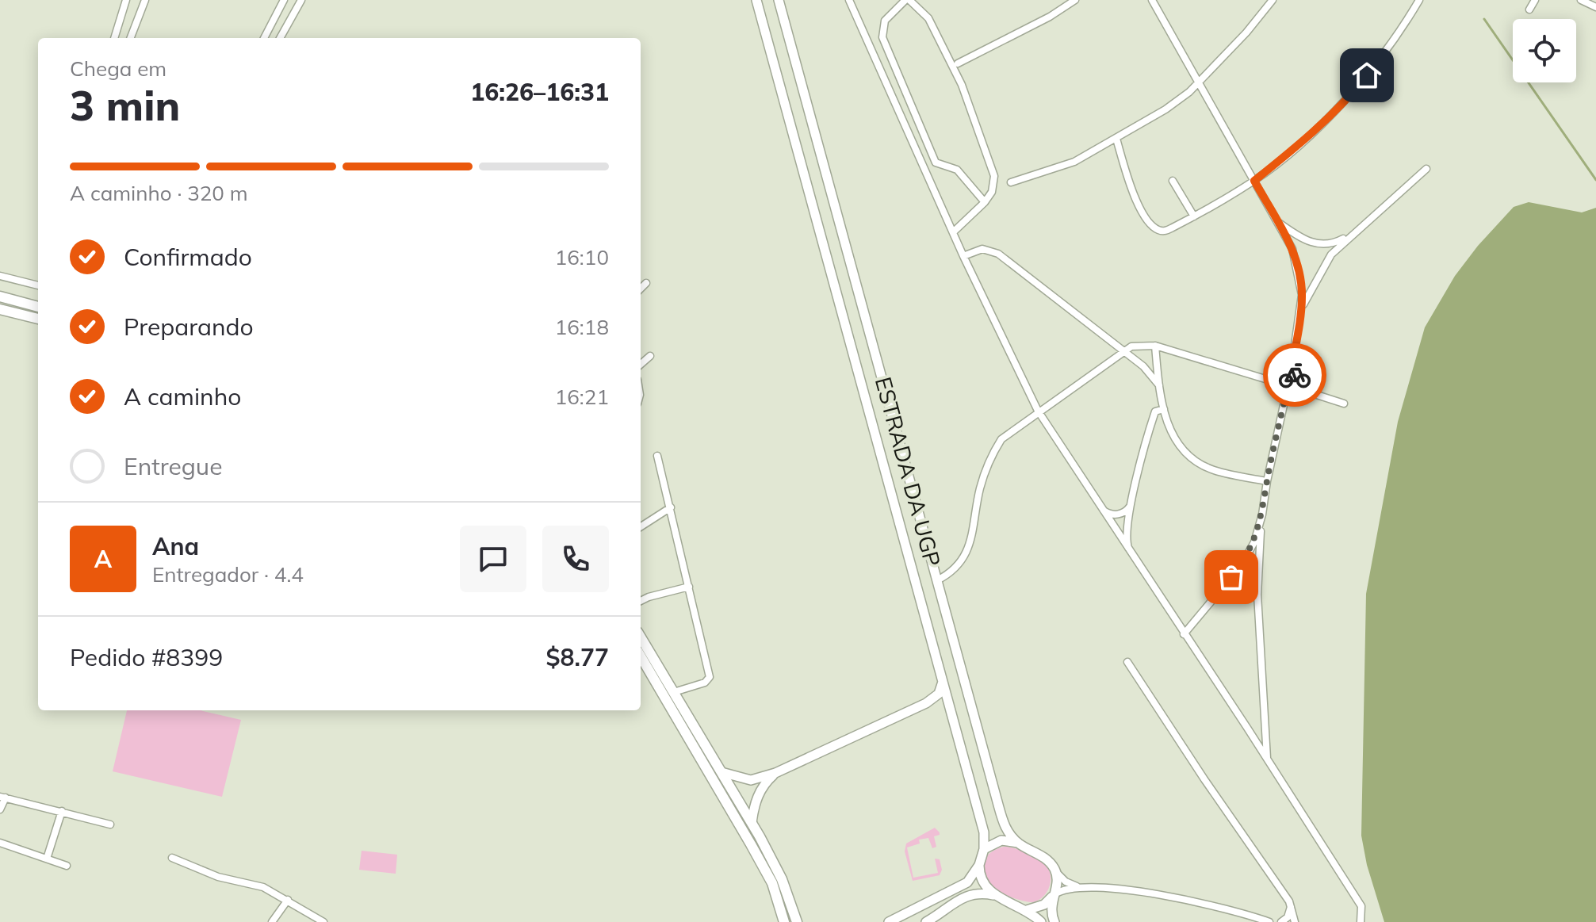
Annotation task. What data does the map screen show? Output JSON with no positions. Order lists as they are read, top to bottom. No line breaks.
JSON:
{"streets":{"main road":["ESTRADA DA UGP"]},"page":{"heading":["3 min","Chega em","16:26–16:31"],"panel":["Ana","Entregador · 4.4","Pedido #8399","$8.77"],"bar":"A caminho · 320 m","list":[["Confirmado","16:10"],["Preparando","16:18"],["A caminho","16:21"],"Entregue"],"round":"A"}}
